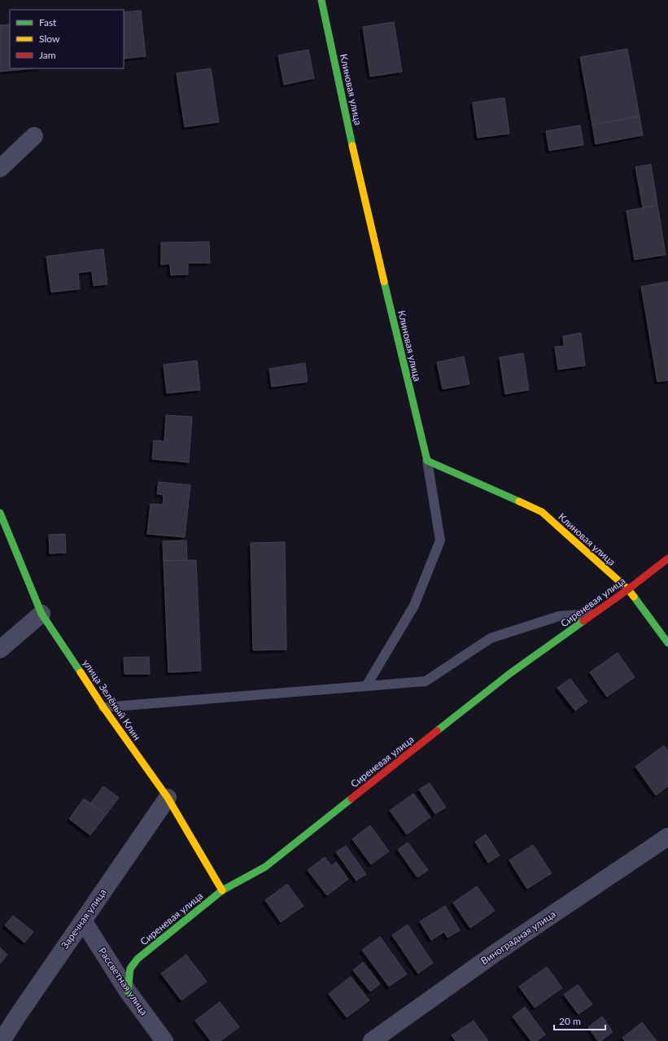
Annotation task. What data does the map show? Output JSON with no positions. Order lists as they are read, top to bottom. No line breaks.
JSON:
{"streets":{"street":["Клиновая улица","Сиреневая улица","улица Зелёный Клин","Заречная улица","Виноградная улица","Рассветная улица"]},"crossings":[["Клиновая улица","Сиреневая улица"],["Сиреневая улица","улица Зелёный Клин"],["Сиреневая улица","Рассветная улица"],["улица Зелёный Клин","Заречная улица"],["Заречная улица","Рассветная улица"]],"legend":["Fast","Slow","Jam"],"scale_bar":"20 m"}
